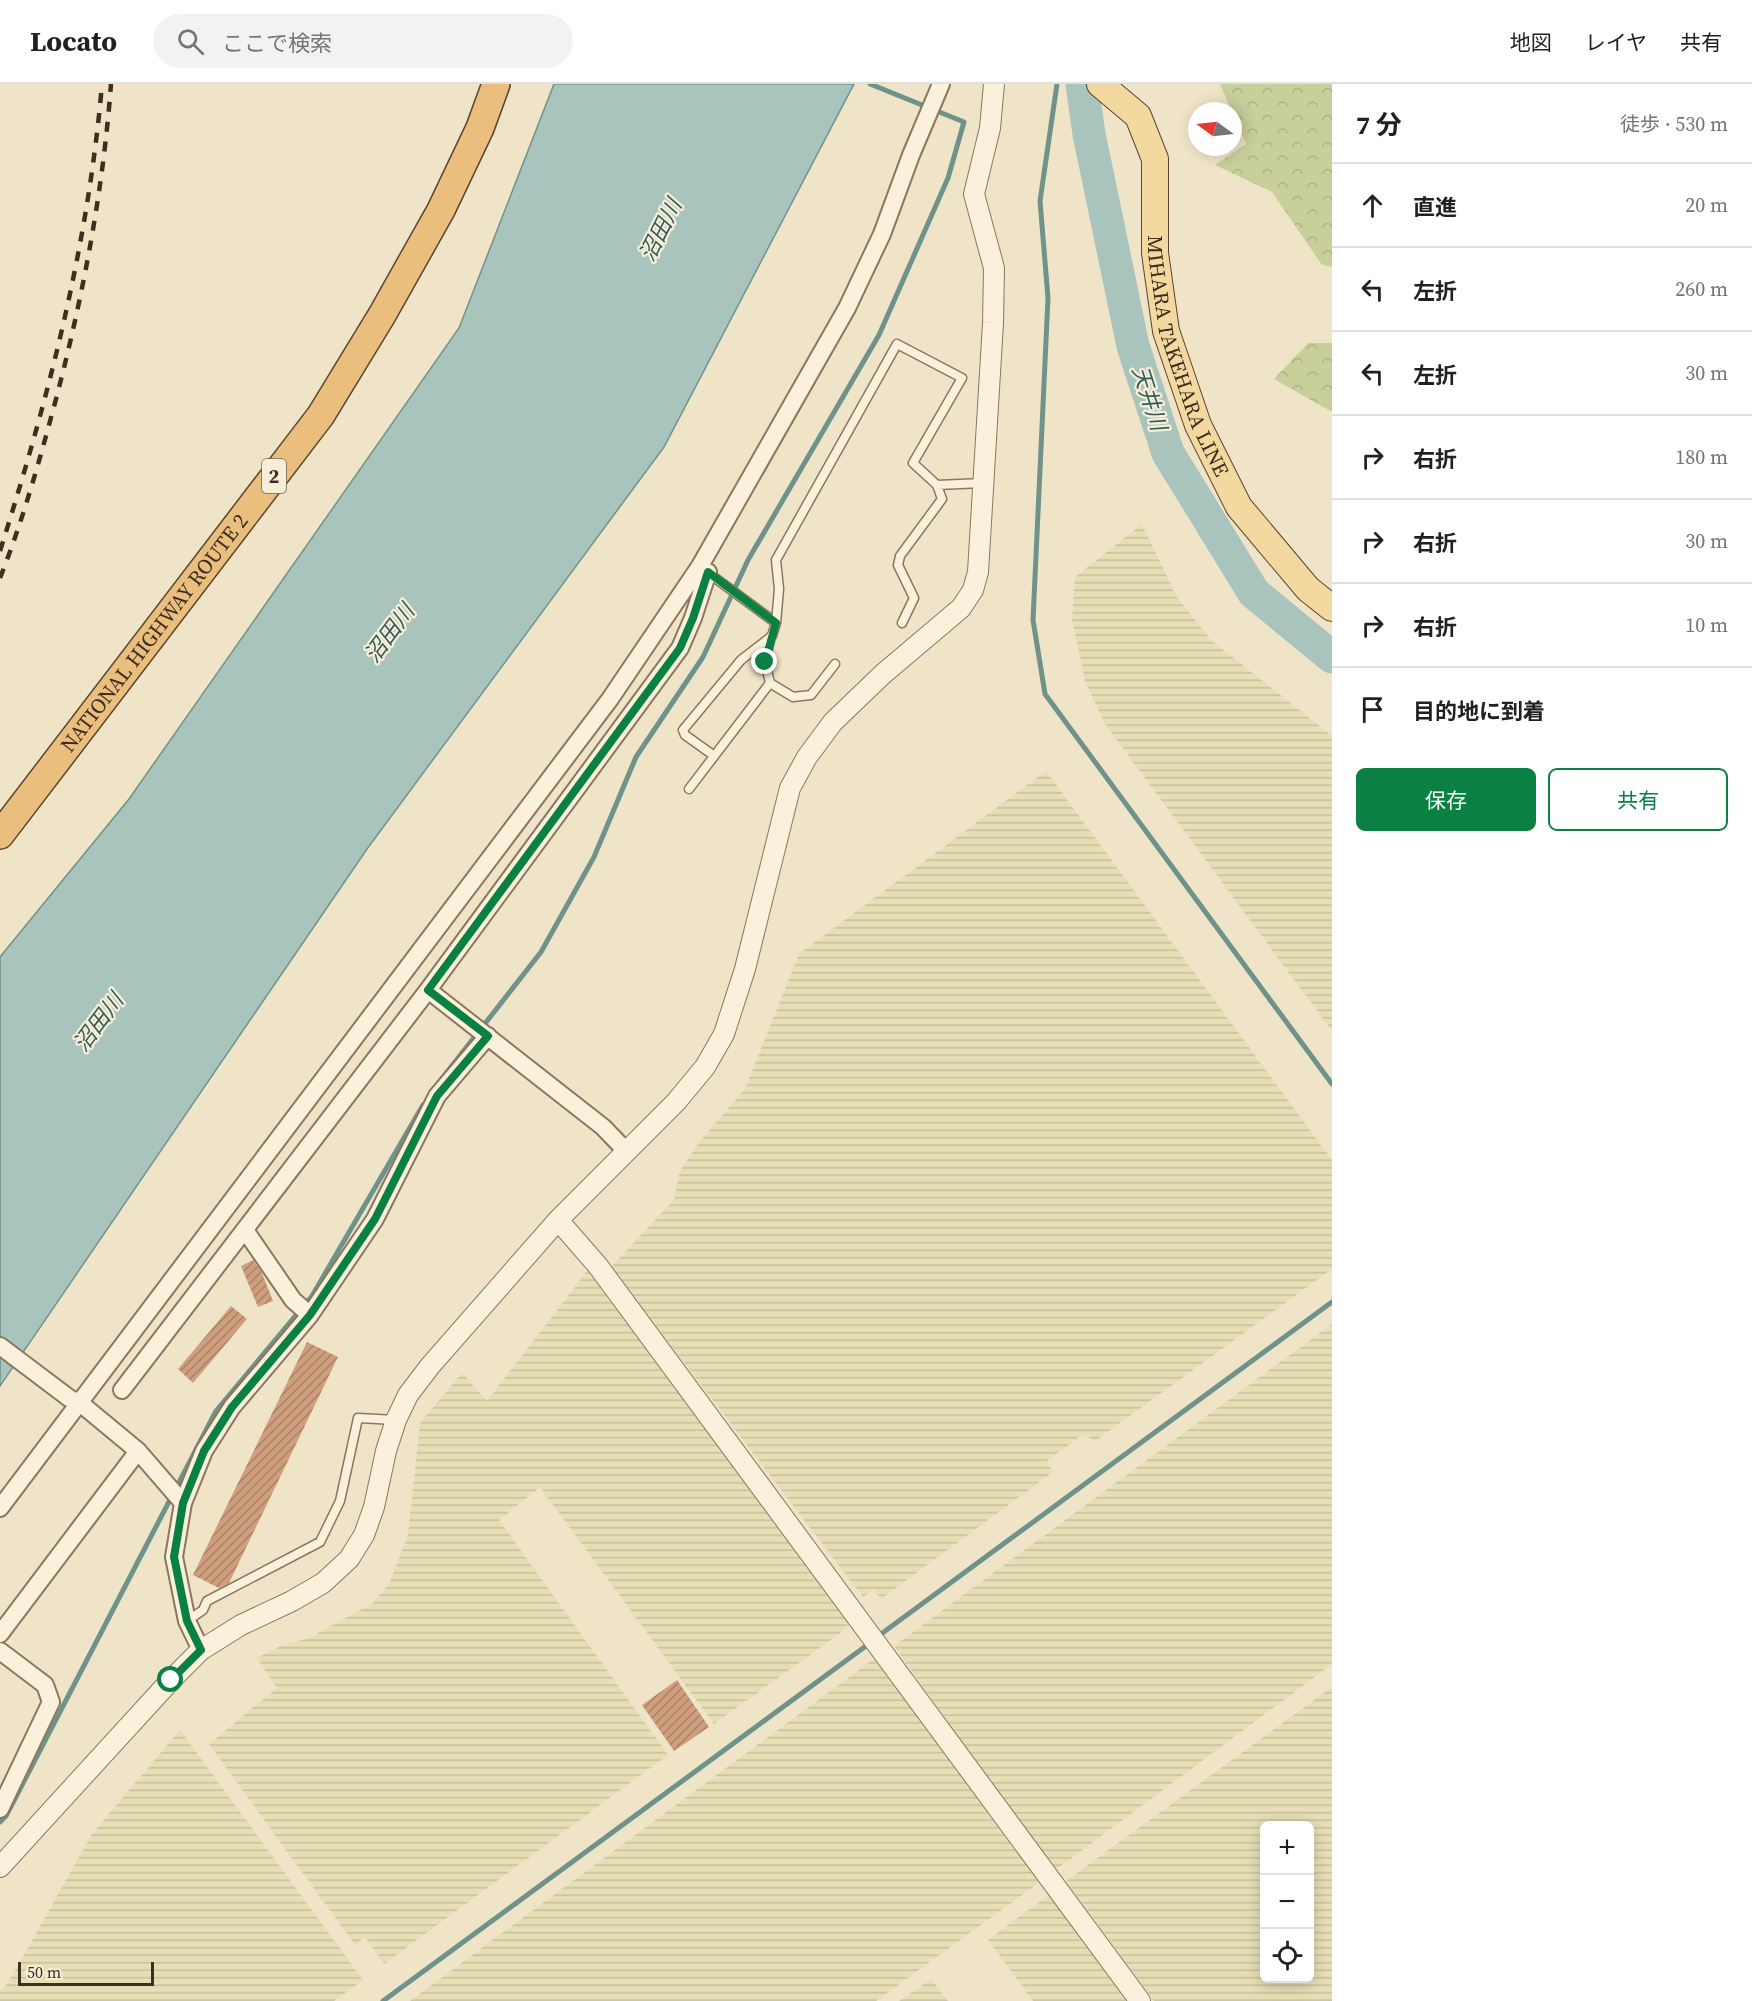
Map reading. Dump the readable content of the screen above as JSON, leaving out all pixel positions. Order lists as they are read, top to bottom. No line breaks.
{"streets":{"highway":["2","NATIONAL HIGHWAY ROUTE 2"],"main road":["MIHARA TAKEHARA LINE"]},"water":["沼田川","天井川"],"scale_bar":"50 m","north":"left","page":{"header":"Locato","search":"ここで検索","nav":["地図","レイヤ","共有"],"heading":["7 分","徒歩 · 530 m"],"list":[["直進","20 m"],["左折","260 m"],["左折","30 m"],["右折","180 m"],["右折","30 m"],["右折","10 m"],"目的地に到着"],"buttons":["保存","共有"],"map_buttons":["+","−"],"scale":"50 m"}}
